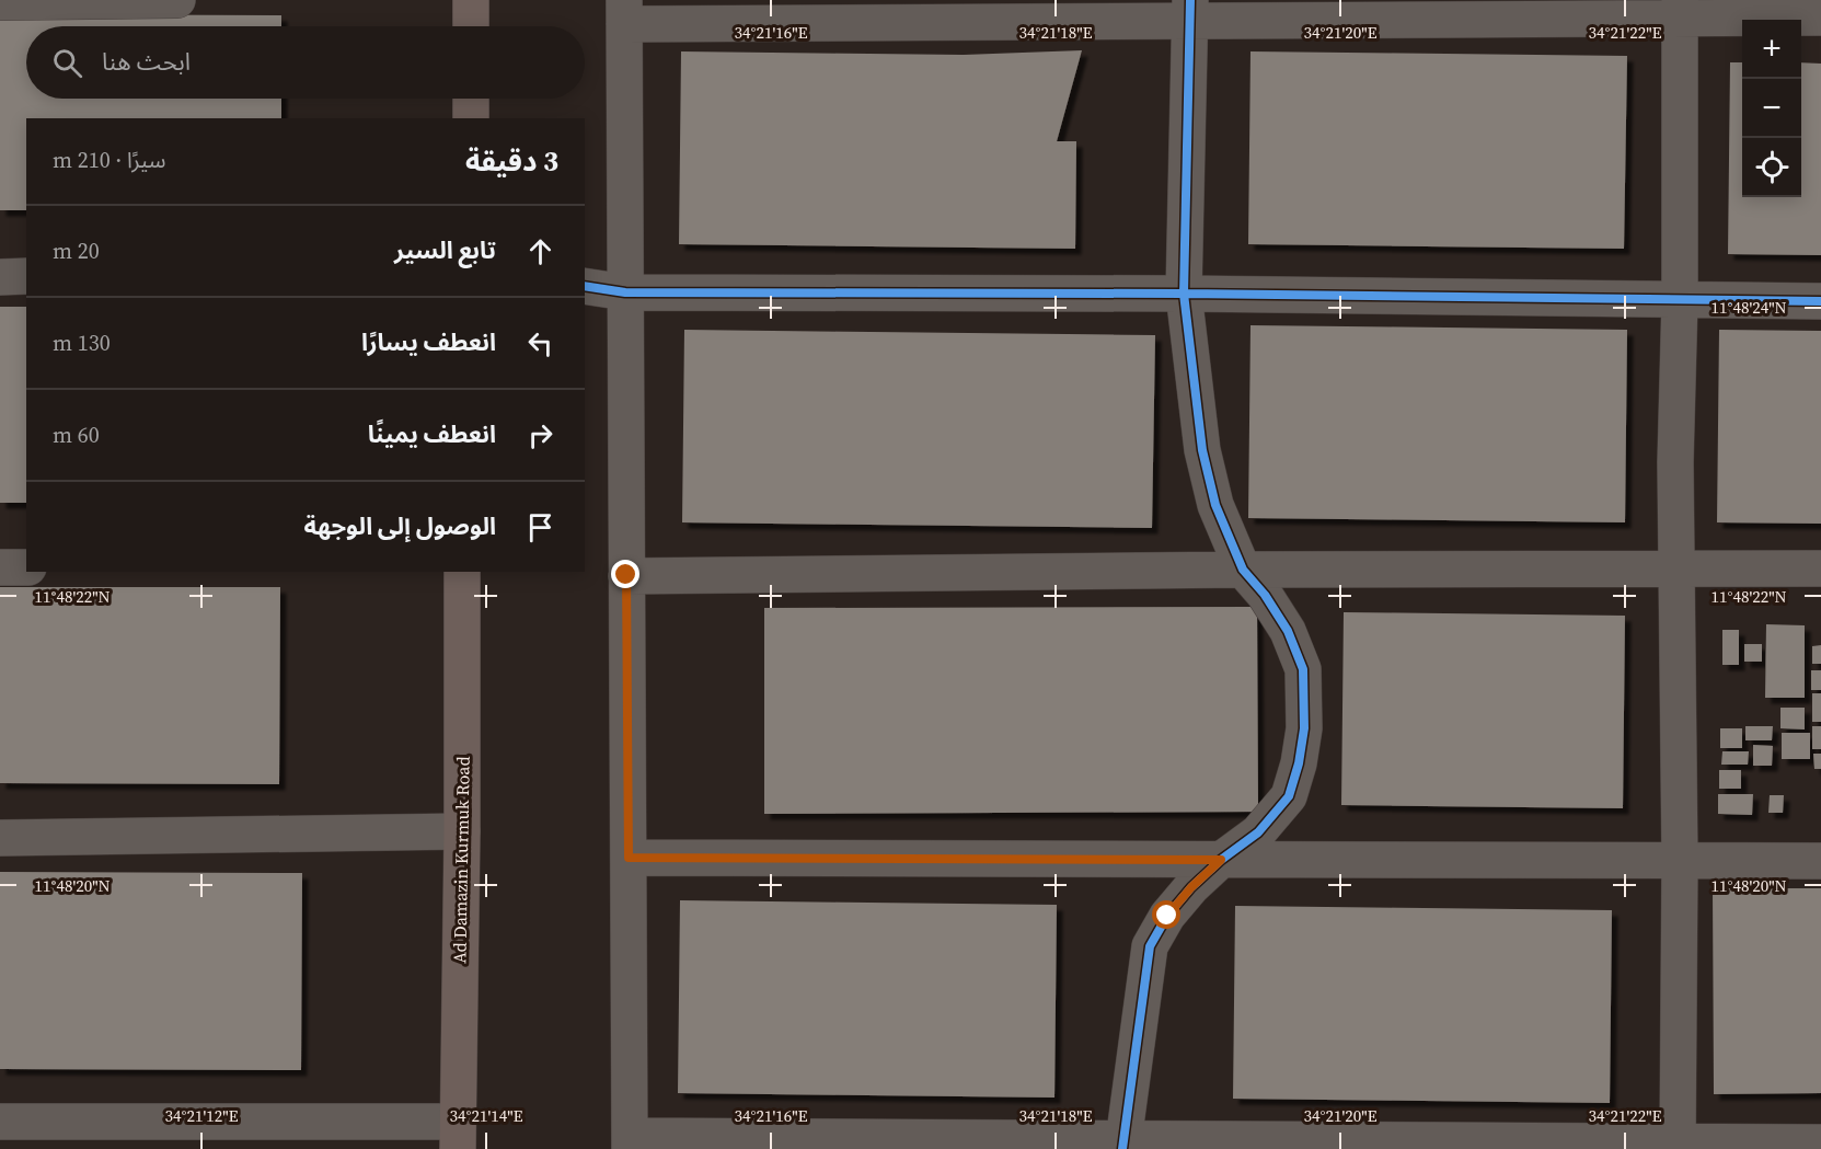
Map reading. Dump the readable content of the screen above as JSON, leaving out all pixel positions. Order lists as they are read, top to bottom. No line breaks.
{"streets":{"highway":["Ad Damazin Kurmuk Road"]},"page":{"map_buttons":["+","−"],"search":"ابحث هنا","heading":["3 دقيقة","سيرًا · 210 m"],"list":[["تابع السير","20 m"],["انعطف يسارًا","130 m"],["انعطف يمينًا","60 m"],"الوصول إلى الوجهة"]},"coordinates":["34°21'16\"E","34°21'18\"E","34°21'20\"E","34°21'22\"E","11°48'24\"N","11°48'22\"N","11°48'20\"N","34°21'12\"E","34°21'14\"E"]}
